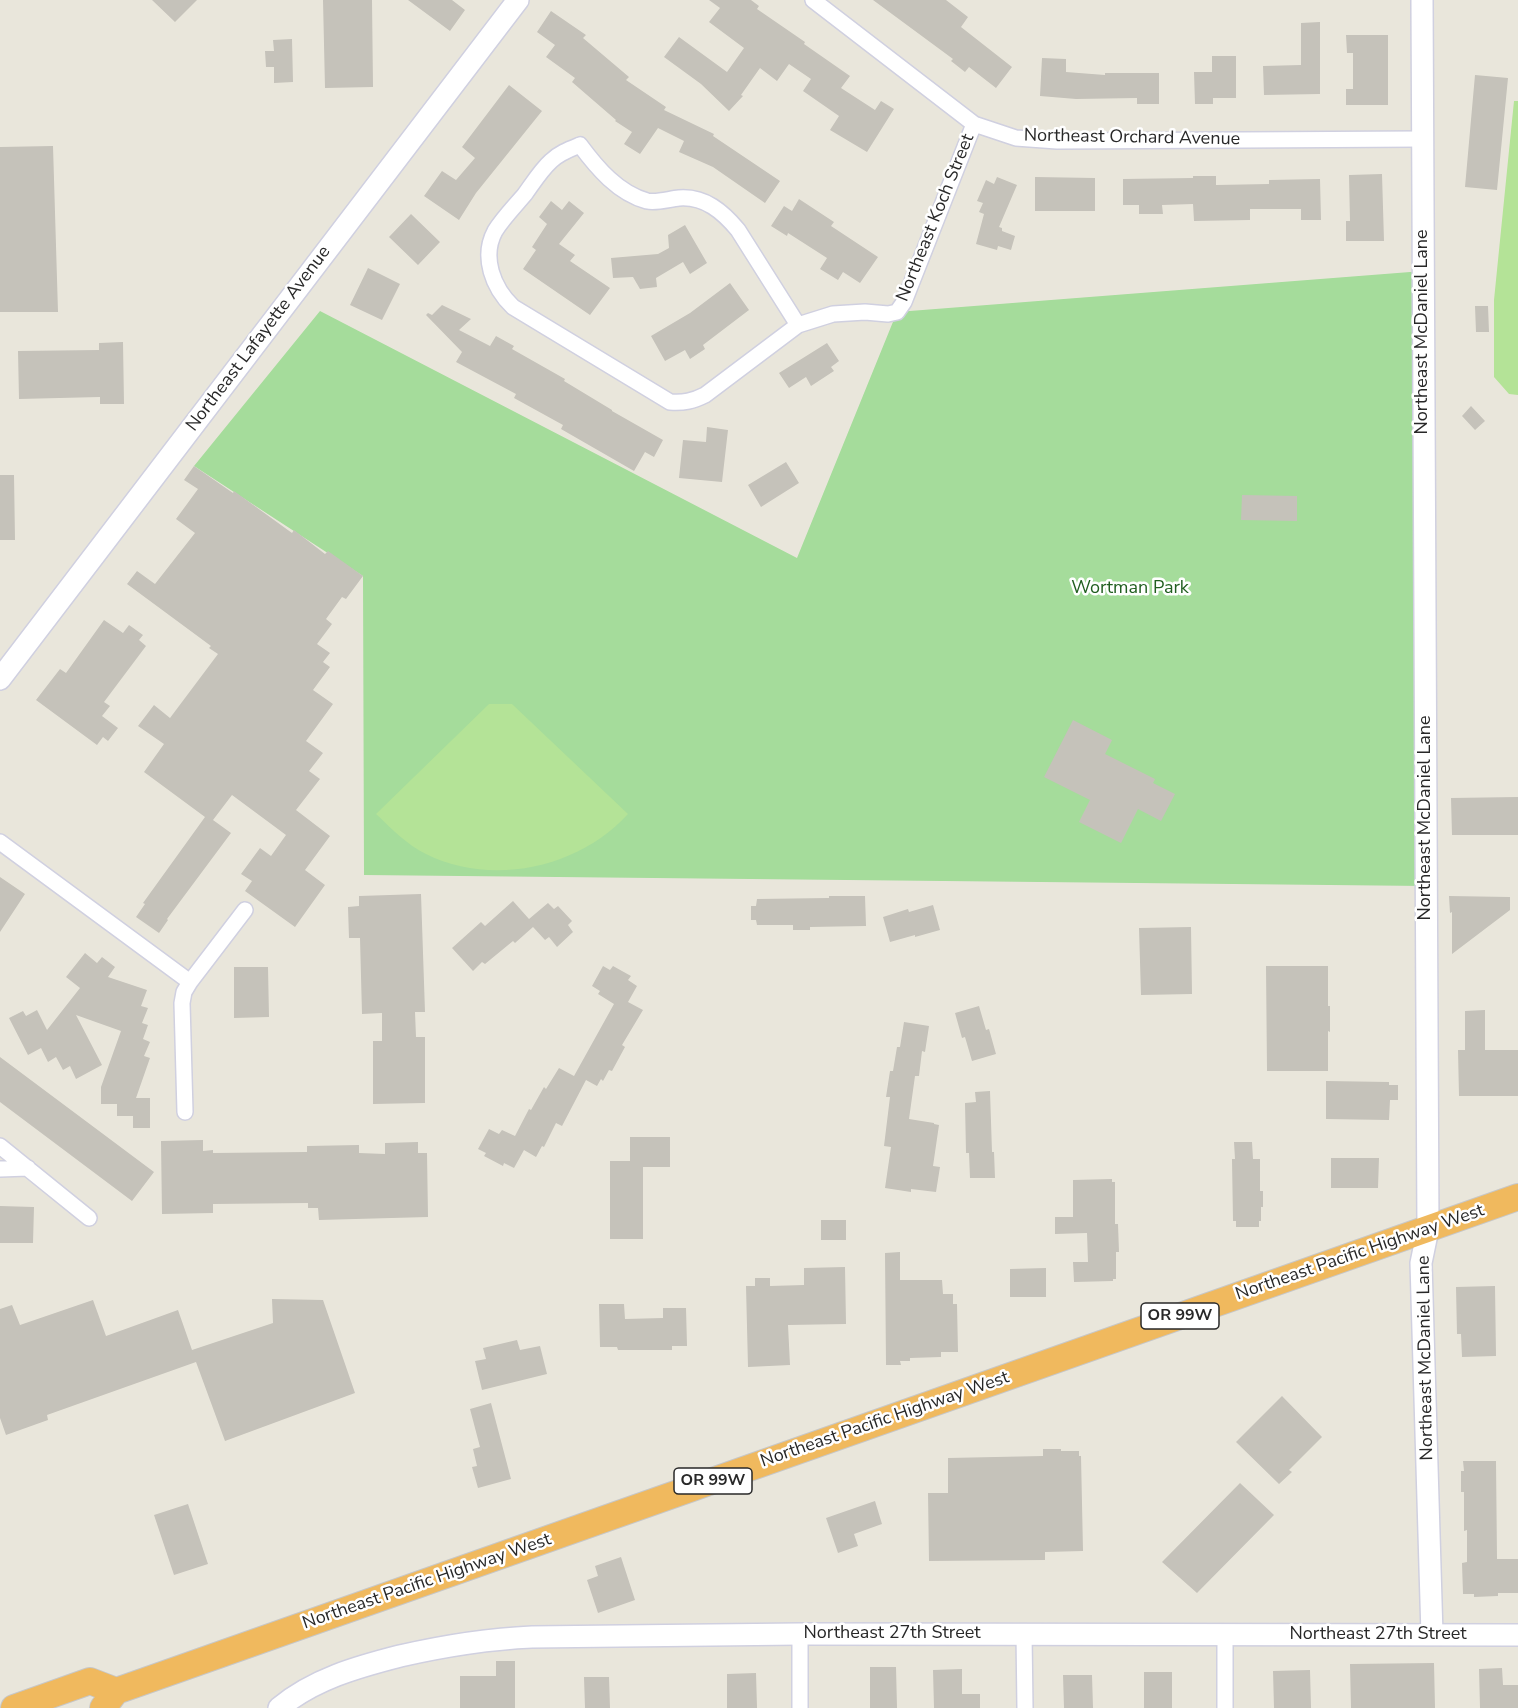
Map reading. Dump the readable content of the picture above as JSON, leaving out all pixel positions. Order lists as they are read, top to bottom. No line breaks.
{"streets":{"highway":["Northeast Pacific Highway West","OR 99W"],"street":["Northeast Orchard Avenue","Northeast Koch Street","Northeast McDaniel Lane","Northeast Lafayette Avenue","Northeast 27th Street"]},"crossings":[["Northeast Orchard Avenue","Northeast Koch Street"],["Northeast Orchard Avenue","Northeast McDaniel Lane"],["Northeast McDaniel Lane","Northeast Pacific Highway West"],["Northeast McDaniel Lane","Northeast 27th Street"]],"parks":["Wortman Park"]}
